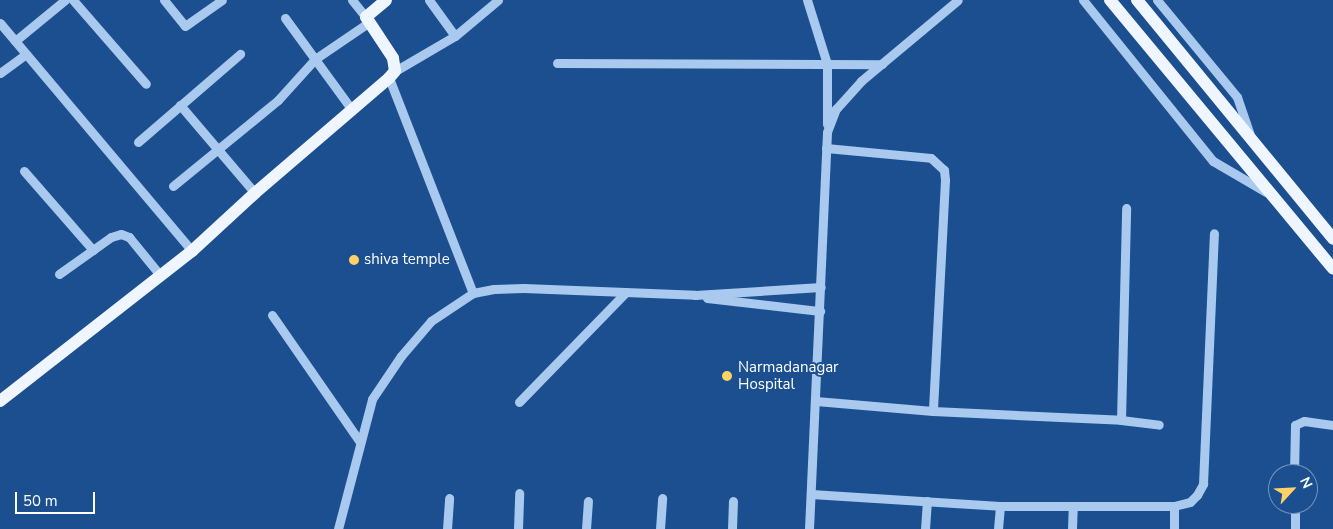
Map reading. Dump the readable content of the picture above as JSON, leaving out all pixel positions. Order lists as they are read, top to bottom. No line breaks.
{"places":["shiva temple","Narmadanagar Hospital"],"scale_bar":"50 m","north":"top right"}
